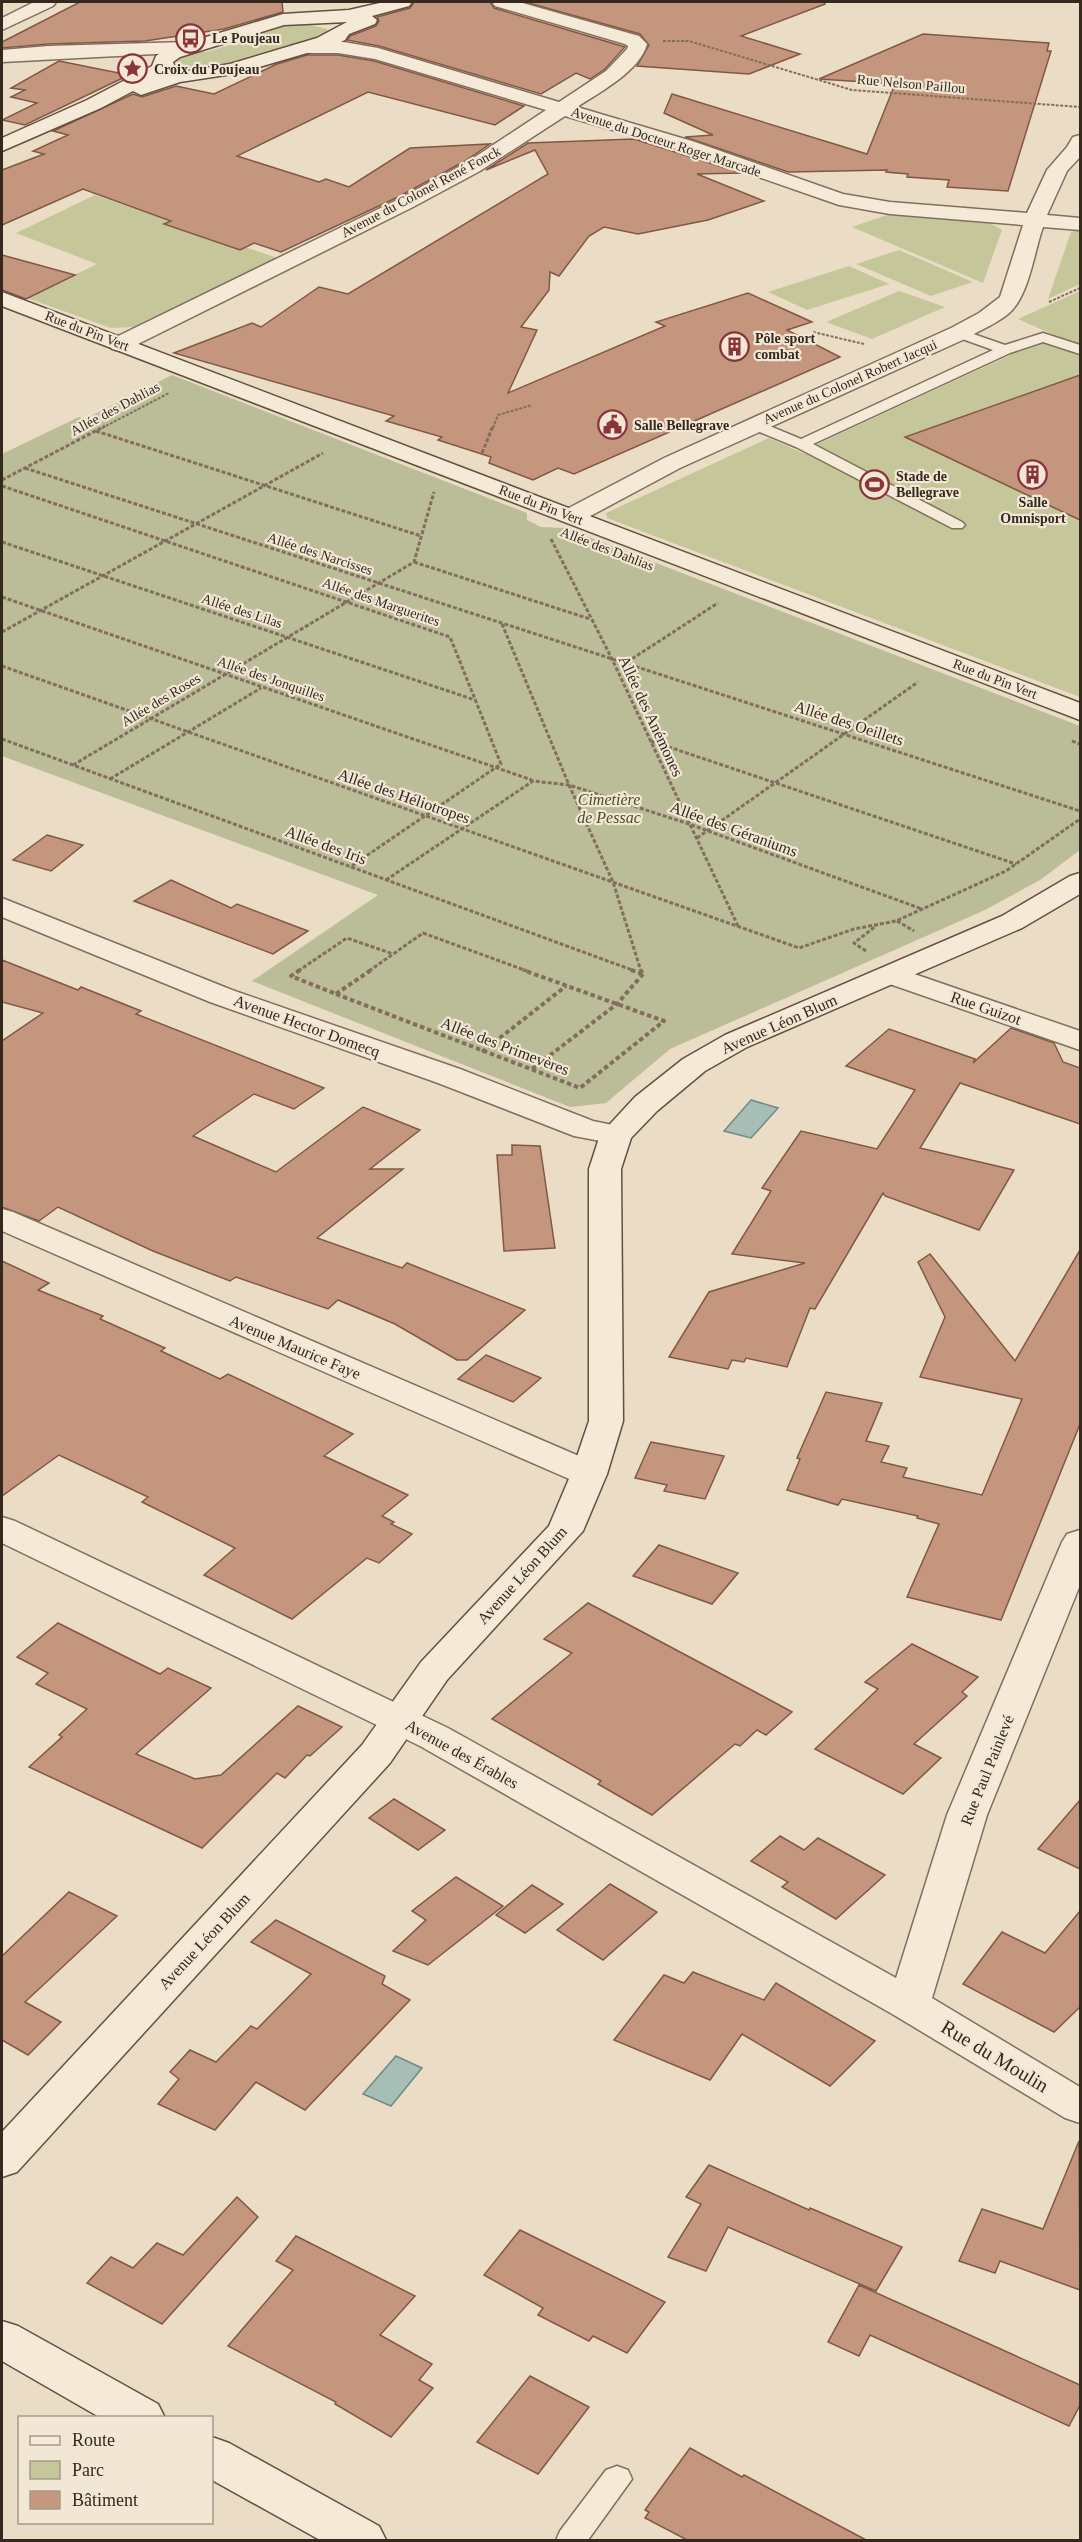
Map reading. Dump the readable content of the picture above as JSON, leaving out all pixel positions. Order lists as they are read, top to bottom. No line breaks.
{"streets":{"street":["Avenue du Docteur Roger Marcade","Avenue du Colonel René Fonck","Rue du Pin Vert","Avenue du Colonel Robert Jacqui","Rue Guizot","Avenue Léon Blum","Avenue Hector Domecq","Avenue Maurice Faye","Avenue des Érables","Rue Paul Painlevé","Rue du Moulin"],"path":["Rue Nelson Paillou","Allée des Dahlias","Allée des Narcisses","Allée des Marguerites","Allée des Lilas","Allée des Jonquilles","Allée des Roses","Allée des Anémones","Allée des Oeillets","Allée des Héliotropes","Allée des Géraniums","Allée des Iris","Allée des Primevères"]},"crossings":[["Rue Nelson Paillou","Avenue du Colonel René Fonck"],["Avenue du Docteur Roger Marcade","Avenue du Colonel René Fonck"],["Avenue du Docteur Roger Marcade","Avenue du Colonel Robert Jacqui"],["Avenue du Colonel René Fonck","Rue du Pin Vert"],["Rue du Pin Vert","Avenue du Colonel Robert Jacqui"],["Allée des Dahlias","Allée des Narcisses"],["Allée des Dahlias","Allée des Anémones"],["Allée des Narcisses","Allée des Roses"],["Allée des Narcisses","Allée des Anémones"],["Allée des Narcisses","Allée des Oeillets"],["Allée des Marguerites","Allée des Lilas"],["Allée des Marguerites","Allée des Jonquilles"],["Allée des Marguerites","Allée des Roses"],["Allée des Lilas","Allée des Roses"],["Allée des Jonquilles","Allée des Roses"],["Allée des Jonquilles","Allée des Géraniums"],["Allée des Roses","Allée des Héliotropes"],["Allée des Roses","Allée des Iris"],["Allée des Anémones","Allée des Oeillets"],["Allée des Anémones","Allée des Héliotropes"],["Allée des Anémones","Allée des Géraniums"],["Allée des Héliotropes","Allée des Géraniums"],["Rue Guizot","Avenue Léon Blum"],["Avenue Léon Blum","Avenue Hector Domecq"],["Avenue Léon Blum","Avenue Maurice Faye"],["Avenue Léon Blum","Avenue des Érables"],["Avenue des Érables","Rue Paul Painlevé"],["Avenue des Érables","Rue du Moulin"],["Rue Paul Painlevé","Rue du Moulin"]],"parks":["Cimetière de Pessac"],"places":{"bus stop":["Le Poujeau"],"place":["Croix du Poujeau"],"building":["Pôle sport combat","Salle Omnisport"],"public building":["Salle Bellegrave"],"sports":["Stade de Bellegrave"]},"legend":["Route","Parc","Bâtiment"]}
